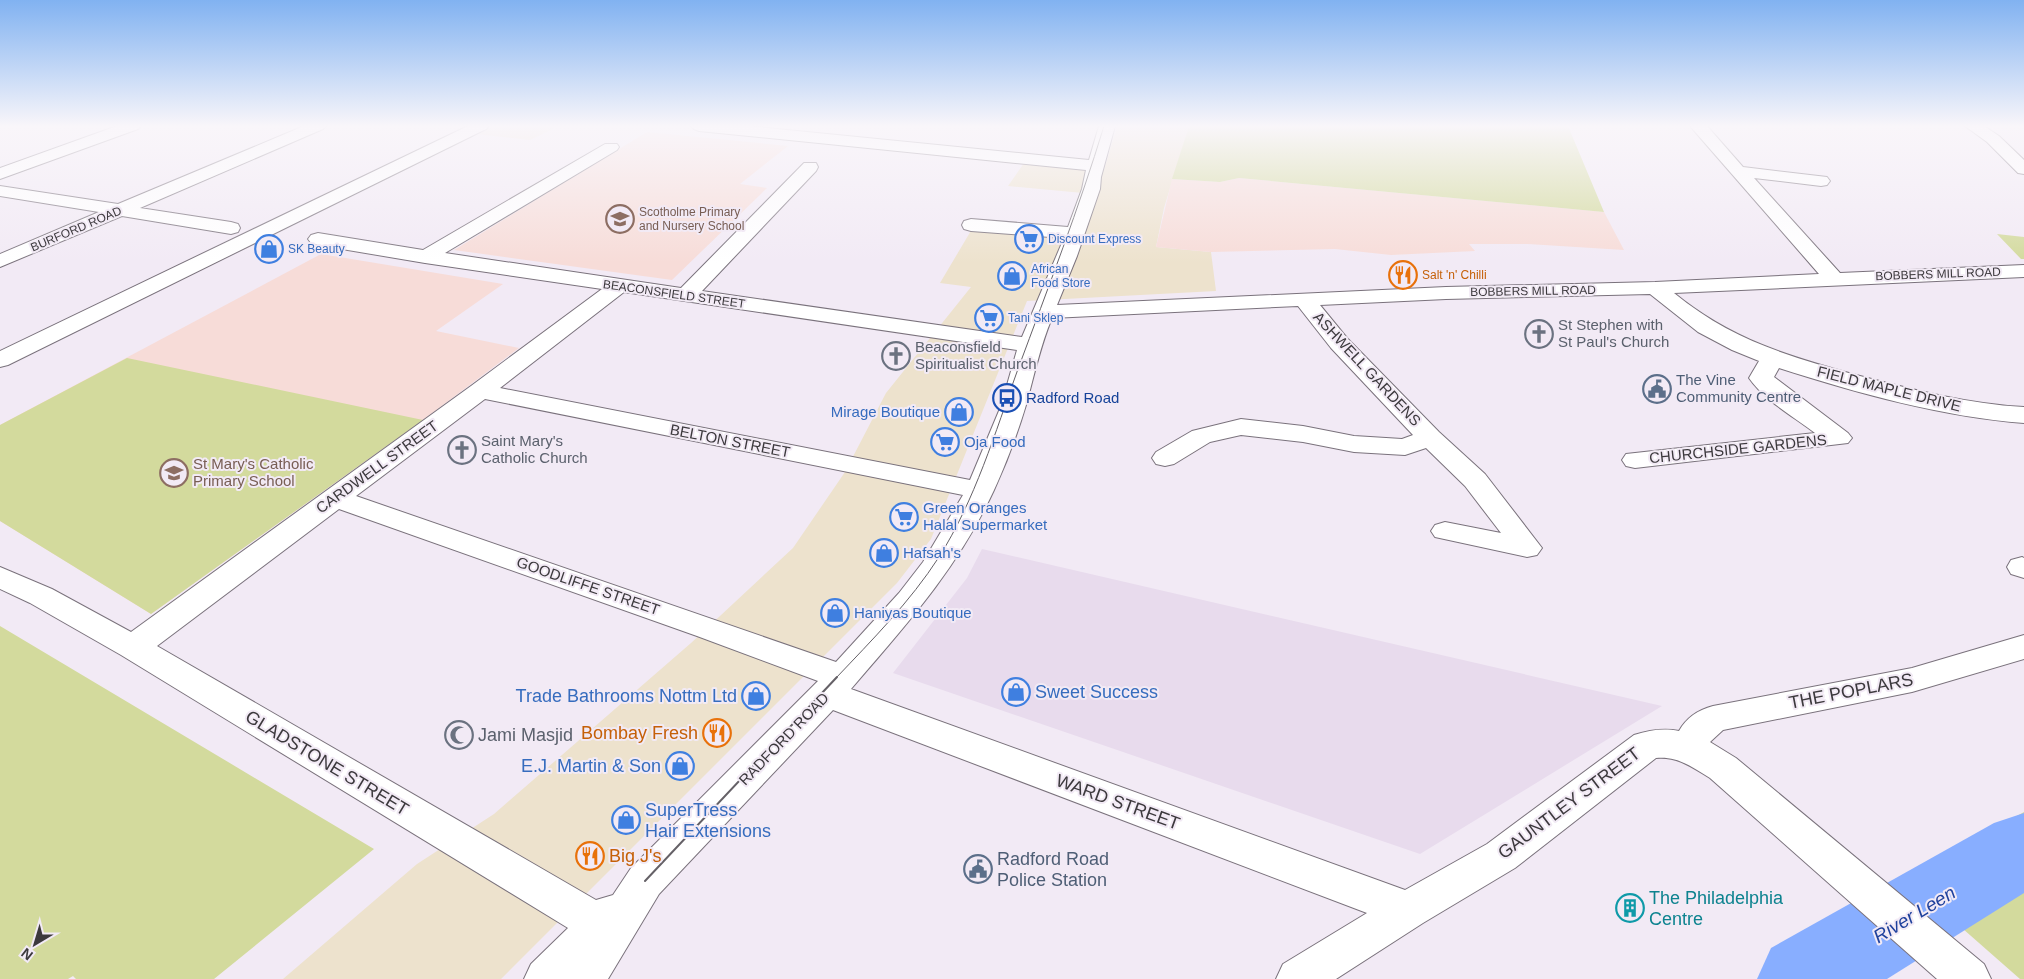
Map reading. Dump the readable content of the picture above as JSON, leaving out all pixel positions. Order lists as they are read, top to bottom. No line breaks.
{"streets":{"street":["BURFORD ROAD","BOBBERS MILL ROAD","BEACONSFIELD STREET","ASHWELL GARDENS","FIELD MAPLE DRIVE","BELTON STREET","CHURCHSIDE GARDENS","CARDWELL STREET","GOODLIFFE STREET","THE POPLARS","RADFORD ROAD","GLADSTONE STREET","WARD STREET","GAUNTLEY STREET"]},"crossings":[["BOBBERS MILL ROAD","ASHWELL GARDENS"],["BOBBERS MILL ROAD","FIELD MAPLE DRIVE"],["BOBBERS MILL ROAD","RADFORD ROAD"],["BEACONSFIELD STREET","CARDWELL STREET"],["BEACONSFIELD STREET","RADFORD ROAD"],["FIELD MAPLE DRIVE","CHURCHSIDE GARDENS"],["BELTON STREET","CARDWELL STREET"],["BELTON STREET","RADFORD ROAD"],["CARDWELL STREET","GOODLIFFE STREET"],["CARDWELL STREET","GLADSTONE STREET"],["GOODLIFFE STREET","RADFORD ROAD"],["GOODLIFFE STREET","WARD STREET"],["THE POPLARS","GAUNTLEY STREET"],["RADFORD ROAD","GLADSTONE STREET"],["RADFORD ROAD","WARD STREET"],["WARD STREET","GAUNTLEY STREET"]],"water":["River Leen"],"places":{"school or university":["Scotholme Primary and Nursery School","St Mary's Catholic Primary School"],"supermarket":["Discount Express","Tani Sklep","Oja Food","Green Oranges Halal Supermarket"],"shop":["SK Beauty","African Food Store","Mirage Boutique","Hafsah's","Haniyas Boutique","Sweet Success","Trade Bathrooms Nottm Ltd","E.J. Martin & Son","SuperTress Hair Extensions"],"restaurant":["Salt 'n' Chilli","Bombay Fresh","Big J's"],"church":["St Stephen with St Paul's Church","Beaconsfield Spiritualist Church","Saint Mary's Catholic Church"],"public building":["The Vine Community Centre","Radford Road Police Station"],"bus stop":["Radford Road"],"mosque":["Jami Masjid"],"building":["The Philadelphia Centre"]},"north":"bottom left"}
